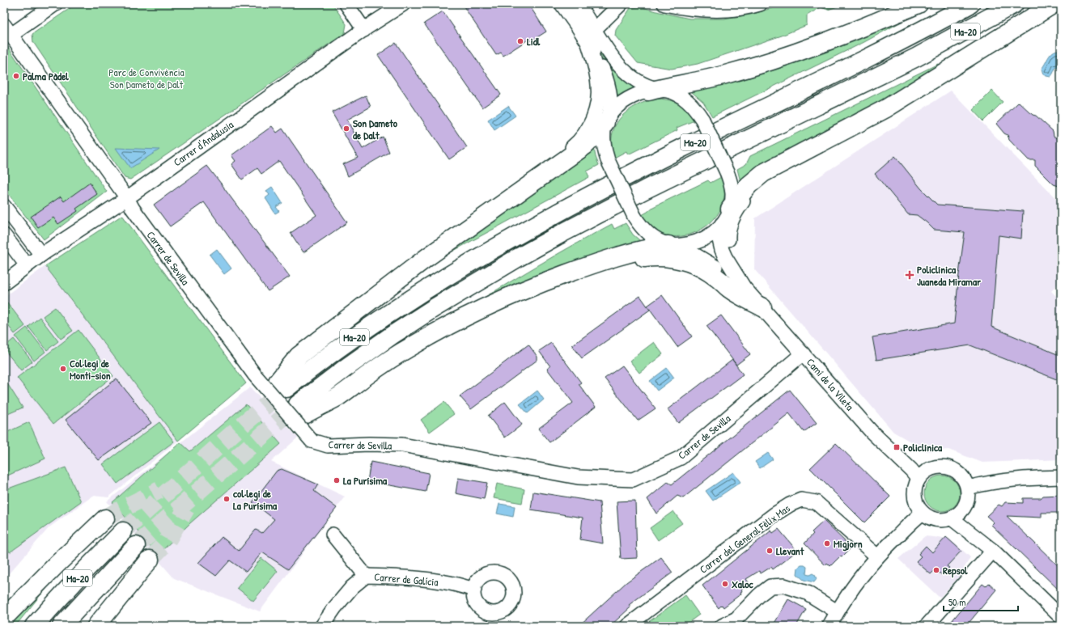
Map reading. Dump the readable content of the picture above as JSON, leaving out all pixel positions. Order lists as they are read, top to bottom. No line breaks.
{"streets":{"highway":["Ma-20"],"street":["Carrer d'Andalusia","Carrer de Sevilla","Camí de la Vileta","Carrer del General Fèlix Mas","Carrer de Galícia"]},"crossings":[["Carrer d'Andalusia","Carrer de Sevilla"],["Carrer de Sevilla","Camí de la Vileta"]],"parks":["Parc de Convivència Son Dameto de Dalt"],"places":{"other":["Lidl","Palma Pàdel","Son Dameto de Dalt","Col·legi de Monti-sion","La Purísima","col·legi de La Purísima","Migjorn","Llevant","Repsol","Xaloc"],"health":["Policlínica Juaneda Miramar"],"transit":["Policlínica"]},"scale_bar":"50 m"}
